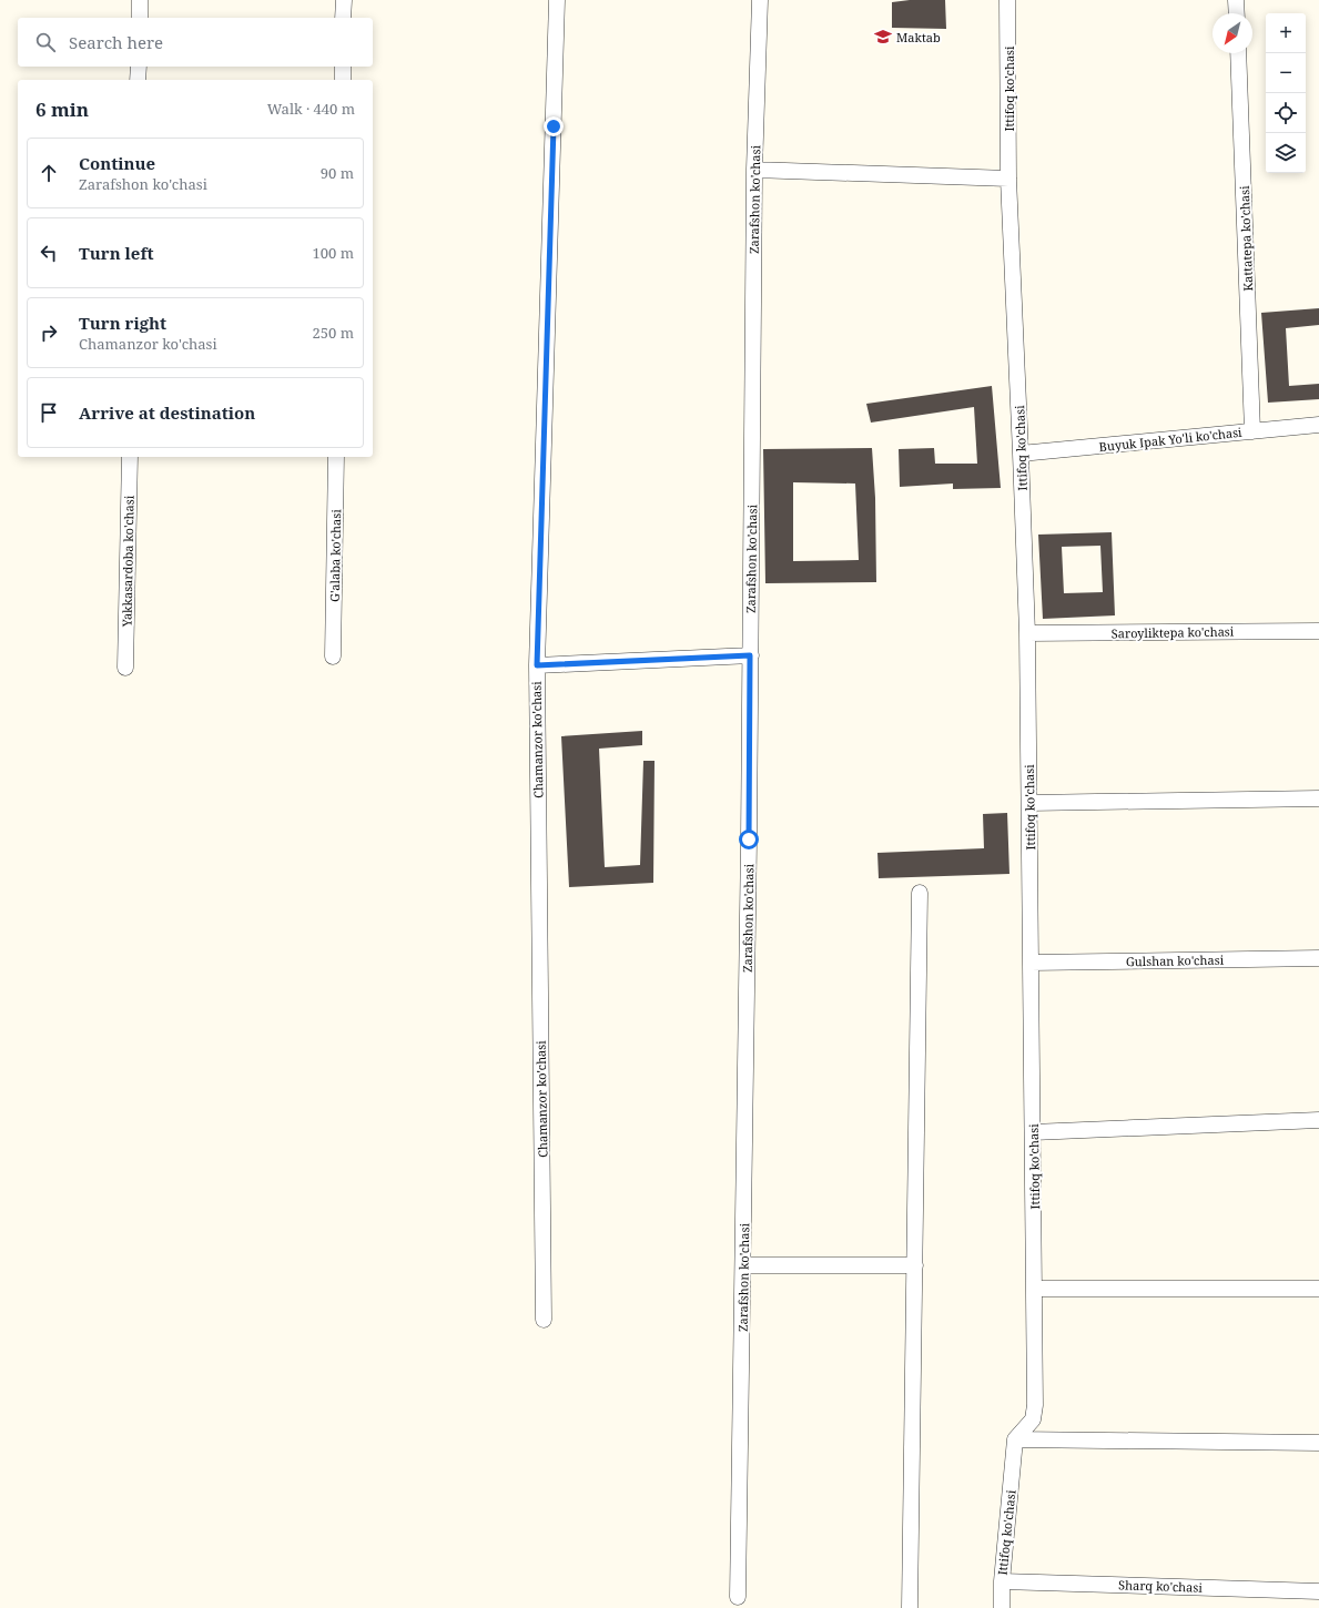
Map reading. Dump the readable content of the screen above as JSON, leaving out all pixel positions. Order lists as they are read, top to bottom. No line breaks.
{"streets":{"street":["Ittifoq ko'chasi","Zarafshon ko'chasi","Kattatepa ko'chasi","Buyuk Ipak Yo'li ko'chasi","G'alaba ko'chasi","Yakkasardoba ko'chasi","Saroyliktepa ko'chasi","Chamanzor ko'chasi","Gulshan ko'chasi","Sharq ko'chasi"]},"crossings":[["Ittifoq ko'chasi","Buyuk Ipak Yo'li ko'chasi"],["Ittifoq ko'chasi","Saroyliktepa ko'chasi"],["Ittifoq ko'chasi","Gulshan ko'chasi"],["Ittifoq ko'chasi","Sharq ko'chasi"],["Kattatepa ko'chasi","Buyuk Ipak Yo'li ko'chasi"]],"places":{"school or university":["Maktab"]},"north":"bottom left","page":{"map_buttons":["+","−"],"search":"Search here","heading":["6 min","Walk · 440 m"],"list":[["Continue","Zarafshon ko'chasi","90 m"],["Turn left","100 m"],["Turn right","Chamanzor ko'chasi","250 m"],"Arrive at destination"]}}
